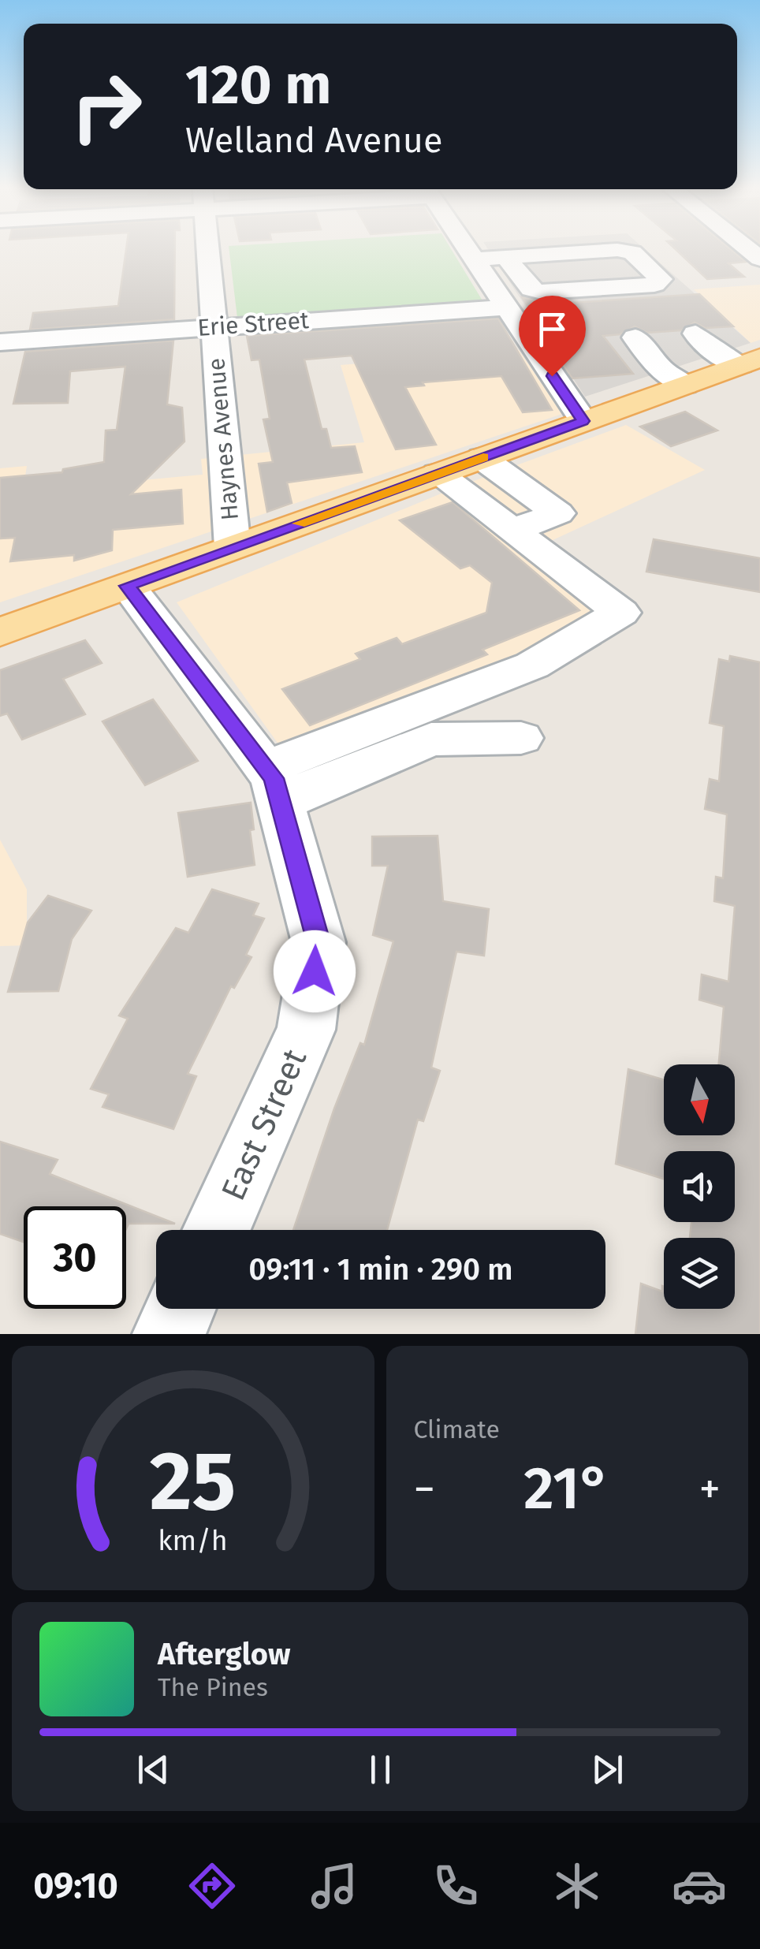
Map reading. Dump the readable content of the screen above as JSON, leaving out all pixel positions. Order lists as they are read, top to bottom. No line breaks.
{"streets":{"street":["Erie Street","Haynes Avenue","East Street"]},"crossings":[["Erie Street","Haynes Avenue"]],"north":"bottom","page":{"turn":["120 m","Welland Avenue"],"limit":"30","trip":"09:11 · 1 min · 290 m","tile":"Climate","heat":["−","21°","+"],"song":["Afterglow","The Pines"],"tabs":"09:10","gauge":["25","km/h"]}}
